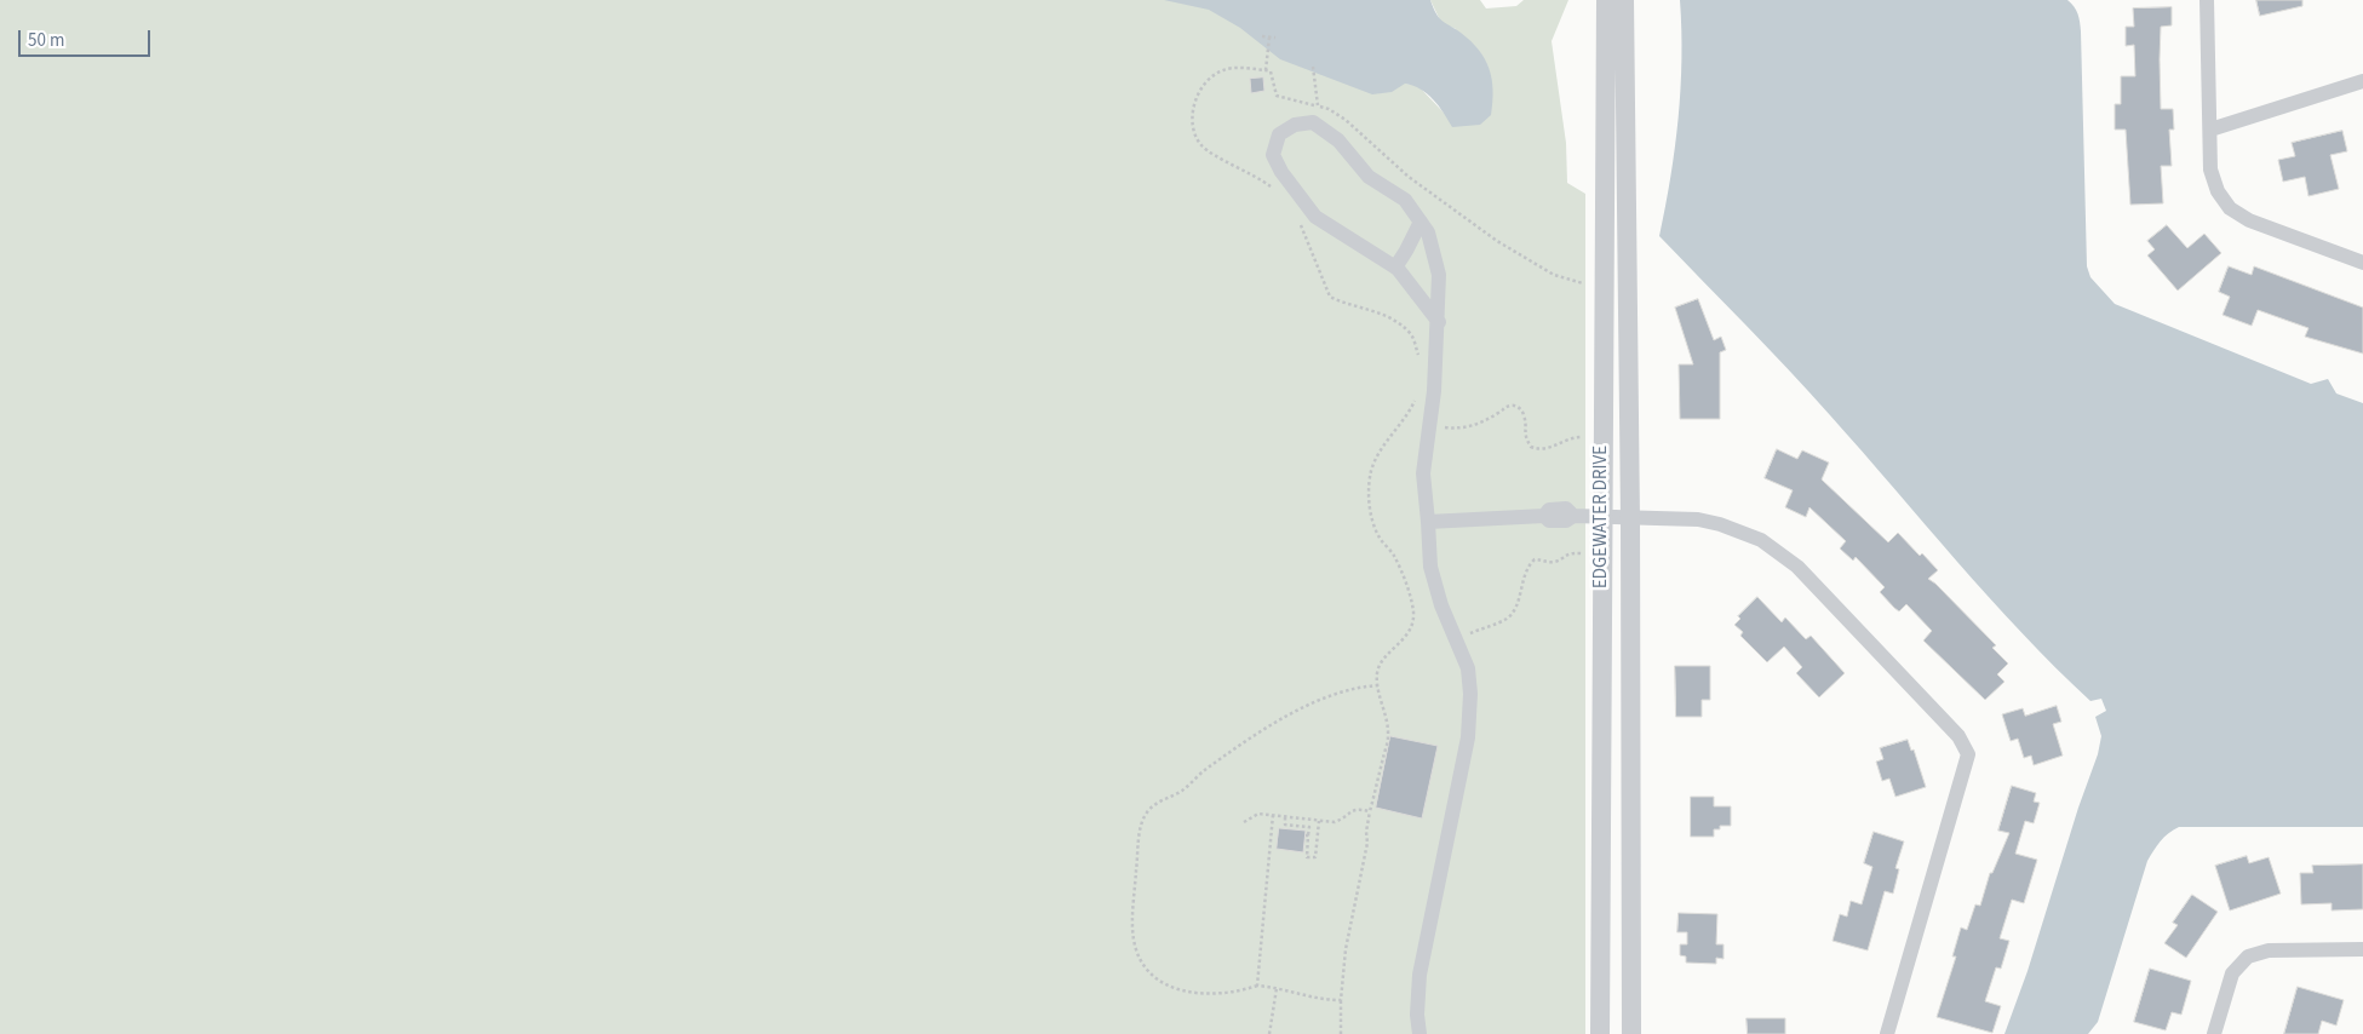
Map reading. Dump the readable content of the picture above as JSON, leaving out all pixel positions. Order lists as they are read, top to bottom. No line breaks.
{"streets":{"street":["EDGEWATER DRIVE"]},"scale_bar":"50 m"}
